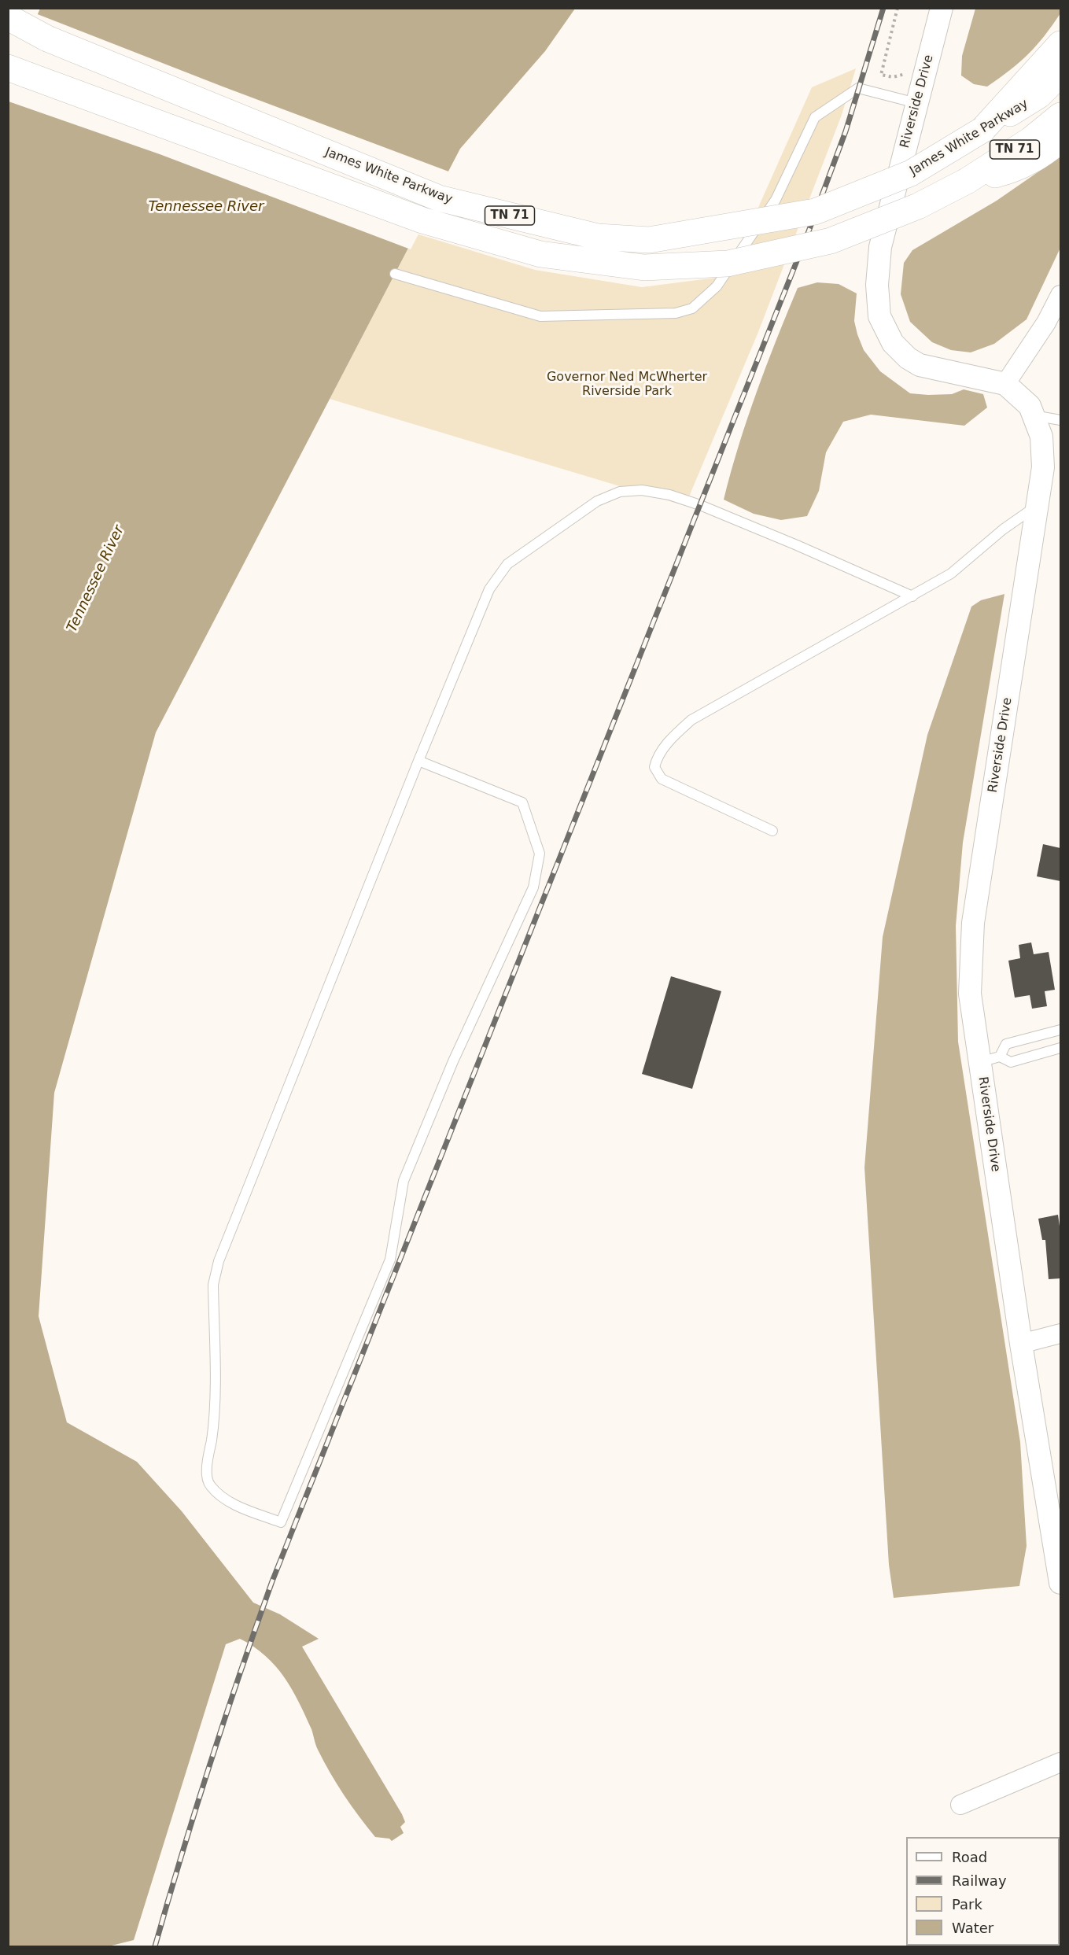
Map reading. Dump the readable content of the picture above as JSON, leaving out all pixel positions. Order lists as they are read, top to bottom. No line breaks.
{"streets":{"highway":["James White Parkway","TN 71"],"street":["Riverside Drive"]},"water":["Tennessee River"],"parks":["Governor Ned McWherter Riverside Park"],"legend":["Road","Railway","Park","Water"]}
